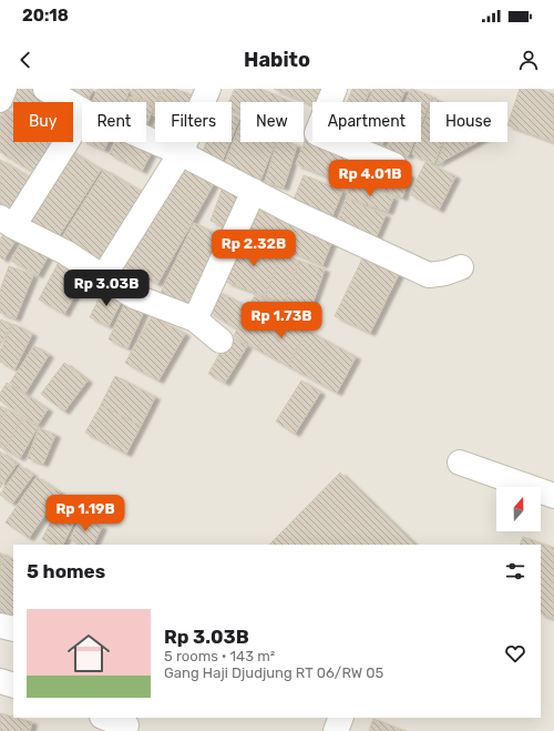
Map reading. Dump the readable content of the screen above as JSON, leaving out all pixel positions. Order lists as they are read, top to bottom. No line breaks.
{"north":"top","page":{"status":"20:18","header":"Habito","chip":["Buy","Rent","Filters","New","Apartment","House"],"price":["Rp 4.01B","Rp 2.32B","Rp 3.03B","Rp 1.73B","Rp 1.19B"],"heading":"5 homes","list":[{"name":"Rp 3.03B","note":"5 rooms · 143 m² · Gang Haji Djudjung RT 06/RW 05"}]}}
